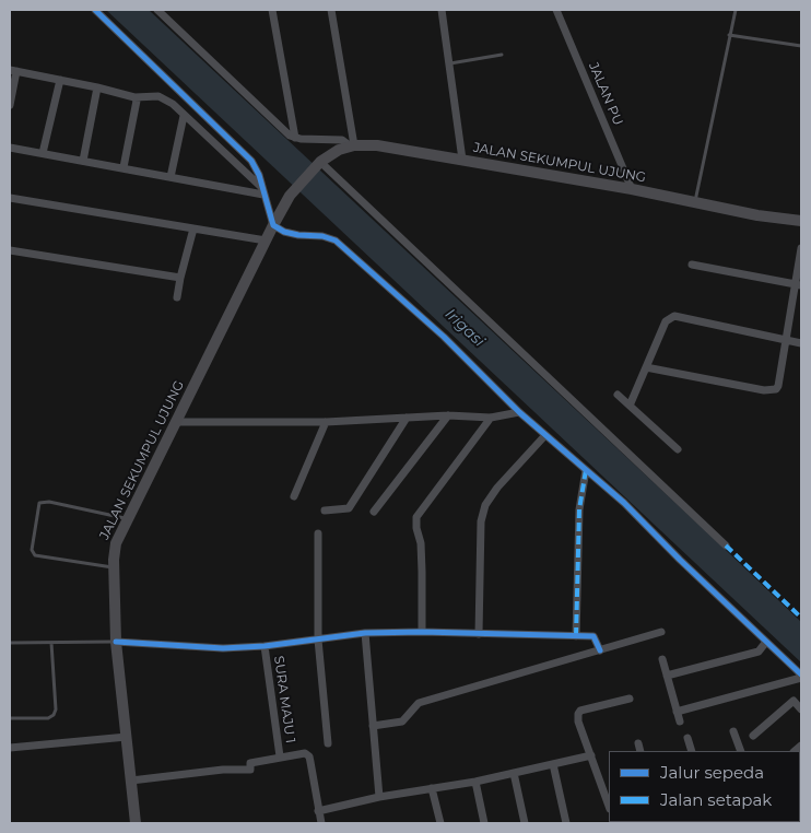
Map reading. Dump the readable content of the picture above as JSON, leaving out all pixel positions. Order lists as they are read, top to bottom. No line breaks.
{"streets":{"main road":["JALAN SEKUMPUL UJUNG"],"street":["JALAN PU","SURA MAJU 1"]},"crossings":[["JALAN PU","JALAN SEKUMPUL UJUNG"]],"water":["Irigasi"],"legend":["Jalur sepeda","Jalan setapak"]}
